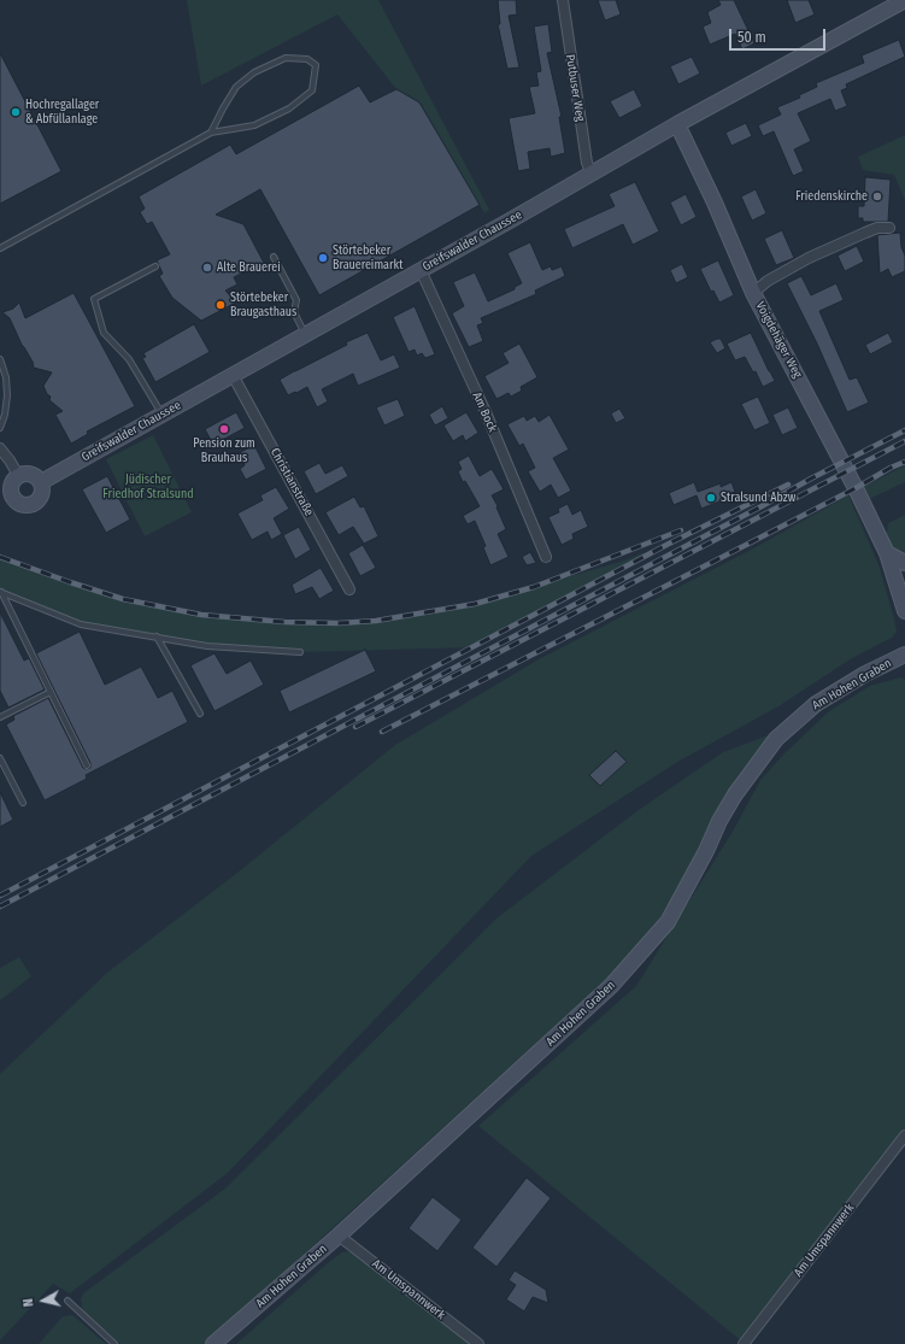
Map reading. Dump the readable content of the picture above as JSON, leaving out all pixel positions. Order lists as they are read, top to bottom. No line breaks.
{"streets":{"street":["Putbuser Weg","Greifswalder Chaussee","Voigdehäger Weg","Am Bock","Christianstraße","Am Hohen Graben","Am Umspannwerk"]},"crossings":[["Putbuser Weg","Greifswalder Chaussee"],["Greifswalder Chaussee","Voigdehäger Weg"],["Greifswalder Chaussee","Am Bock"],["Greifswalder Chaussee","Christianstraße"],["Am Hohen Graben","Am Umspannwerk"]],"parks":["Jüdischer Friedhof Stralsund"],"places":["Hochregallager & Abfüllanlage","Friedenskirche","Störtebeker Brauereimarkt","Alte Brauerei","Störtebeker Braugasthaus","Pension zum Brauhaus","Stralsund Abzw"],"scale_bar":"50 m","north":"left"}
